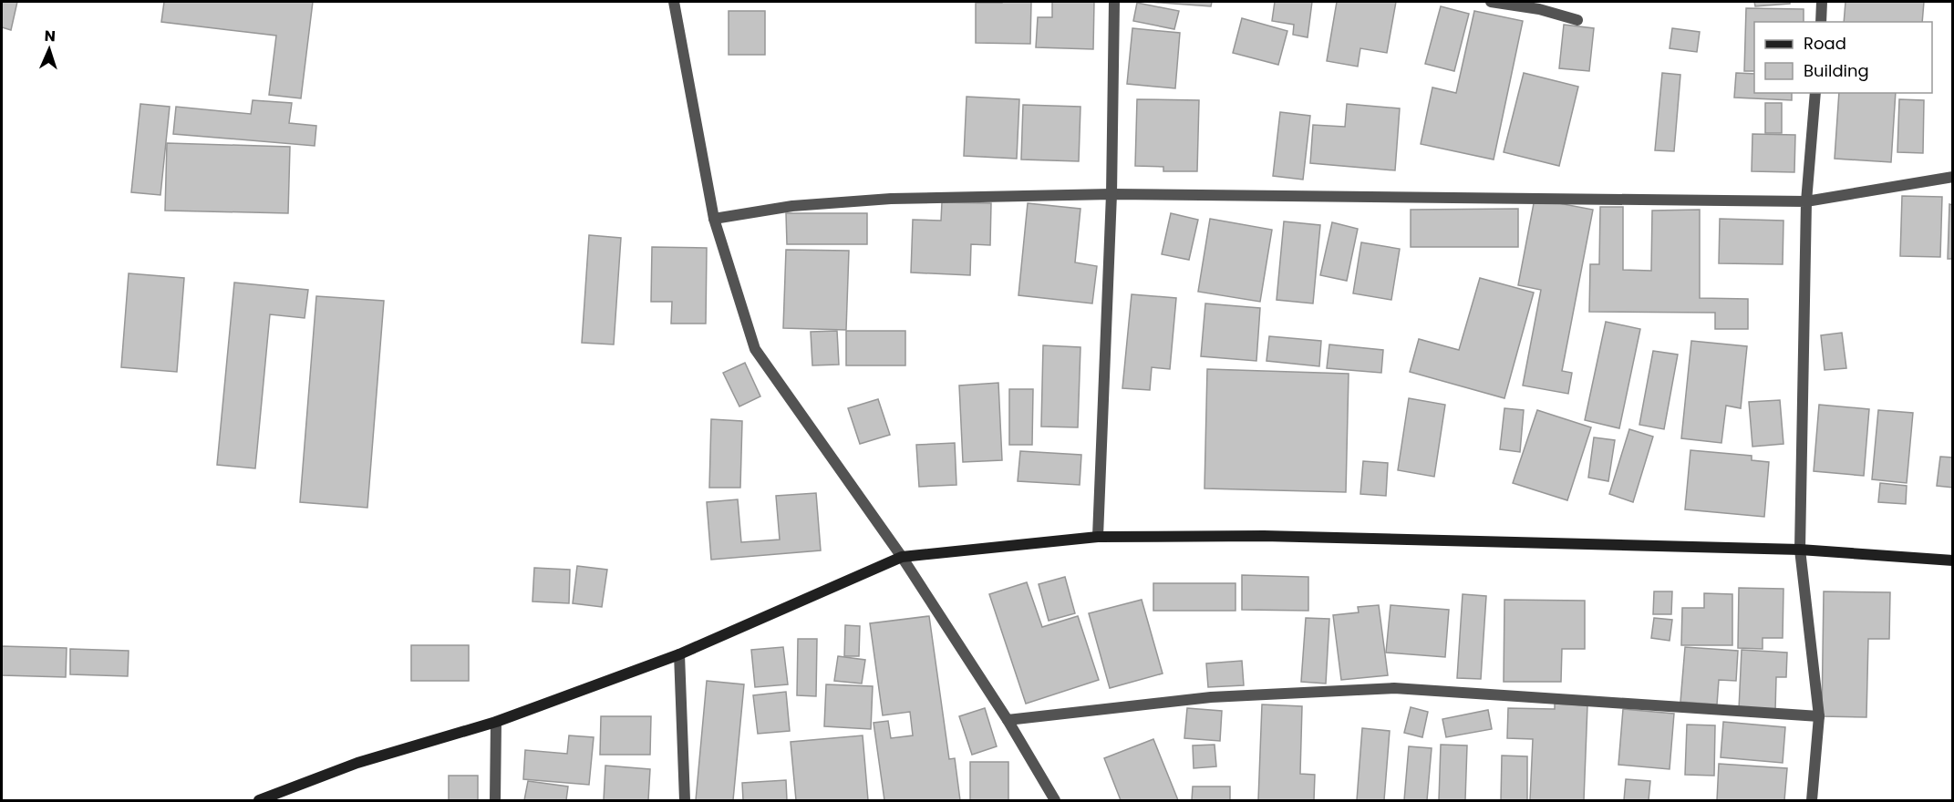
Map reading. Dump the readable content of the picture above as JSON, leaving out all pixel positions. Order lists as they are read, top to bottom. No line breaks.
{"legend":["Road","Building"],"north":"top"}
